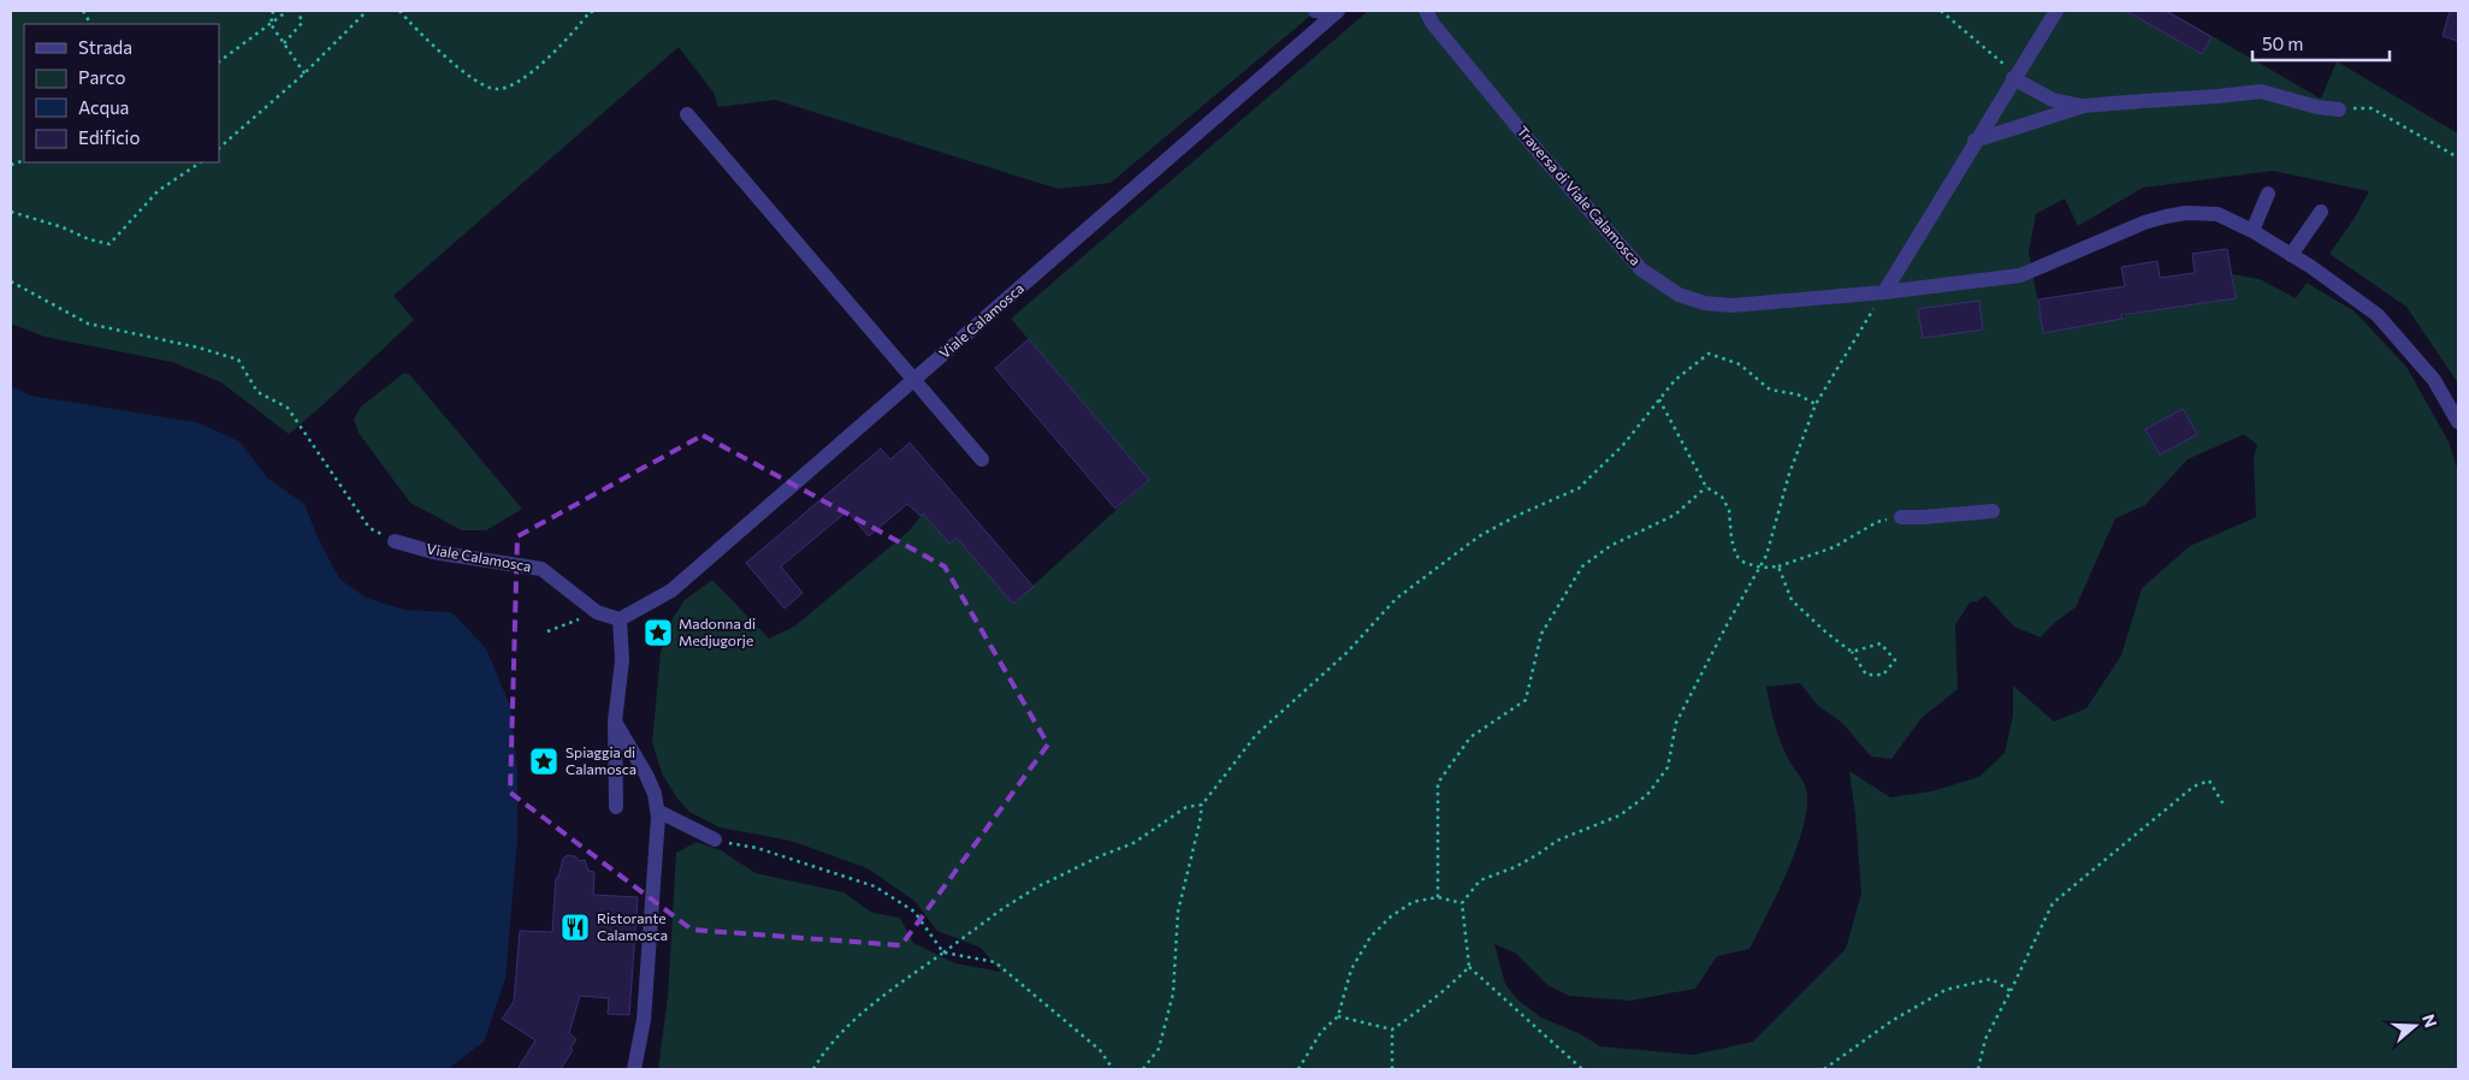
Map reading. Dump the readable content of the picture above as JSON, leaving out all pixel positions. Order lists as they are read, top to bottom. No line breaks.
{"streets":{"street":["Traversa di Viale Calamosca","Viale Calamosca"]},"places":{"place":["Madonna di Medjugorje","Spiaggia di Calamosca"],"restaurant":["Ristorante Calamosca"]},"legend":["Strada","Parco","Acqua","Edificio"],"scale_bar":"50 m","north":"right"}
